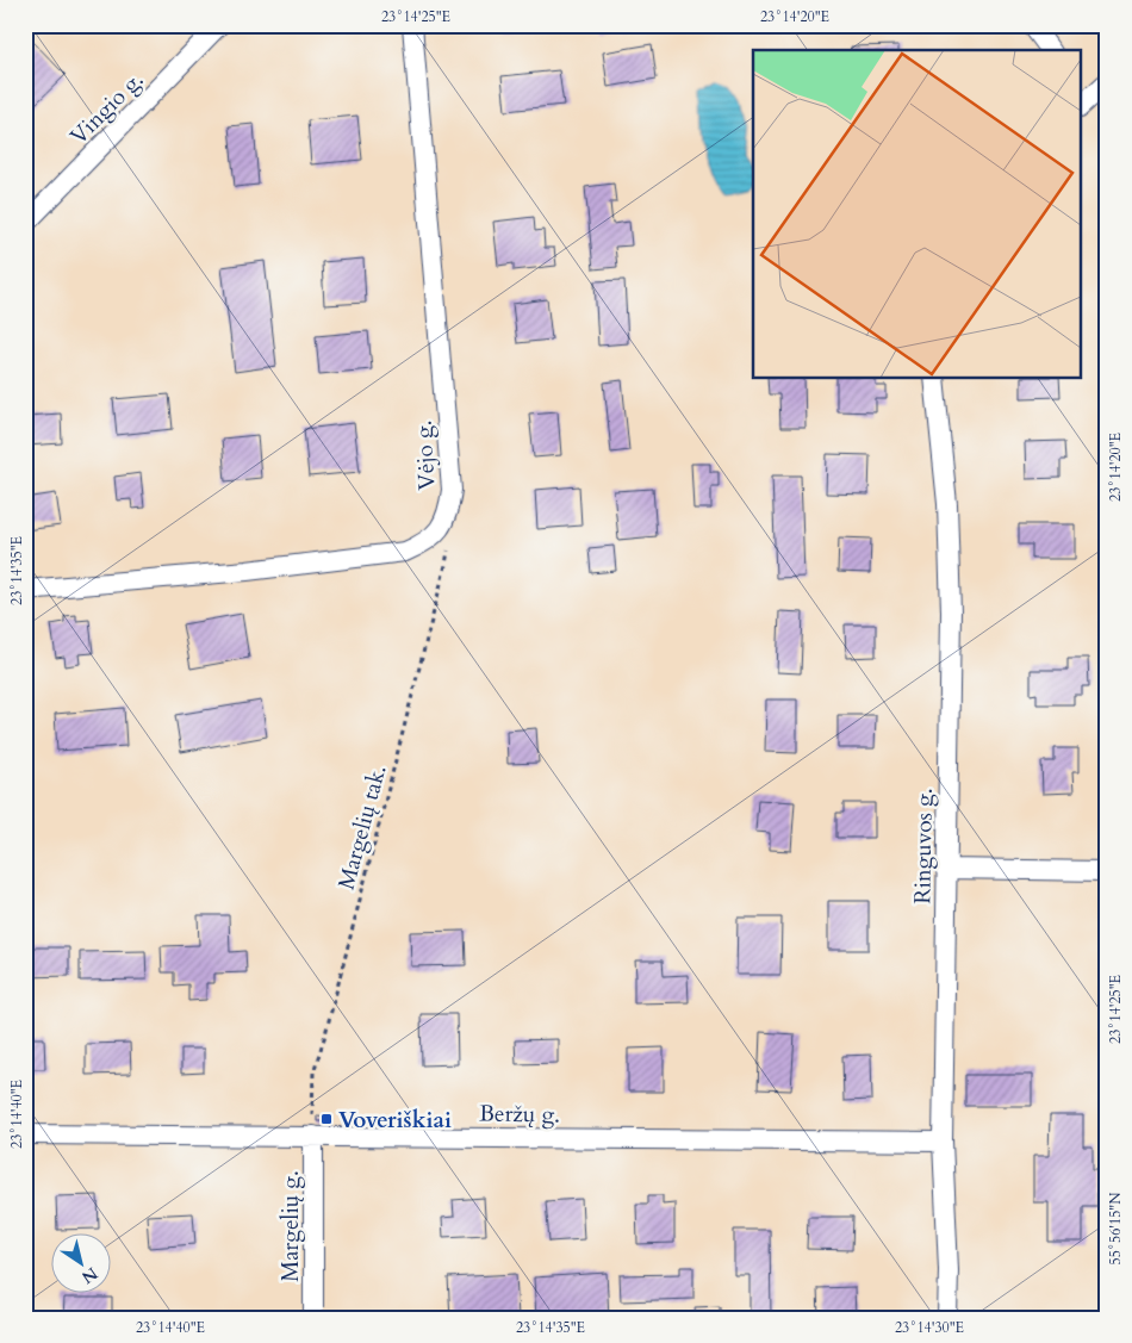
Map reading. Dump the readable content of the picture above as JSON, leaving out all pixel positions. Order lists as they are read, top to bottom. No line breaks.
{"streets":{"street":["Vingio g.","Vėjo g.","Ringuvos g.","Beržų g.","Margelių g."],"path":["Margelių tak."]},"crossings":[["Vėjo g.","Margelių tak."],["Margelių tak.","Beržų g."],["Margelių tak.","Margelių g."],["Ringuvos g.","Beržų g."],["Beržų g.","Margelių g."]],"places":{"transit":["Voveriškiai"]},"north":"bottom right","coordinates":["23°14'25\"E","23°14'20\"E","23°14'35\"E","23°14'40\"E","55°56'15\"N","23°14'30\"E"]}
